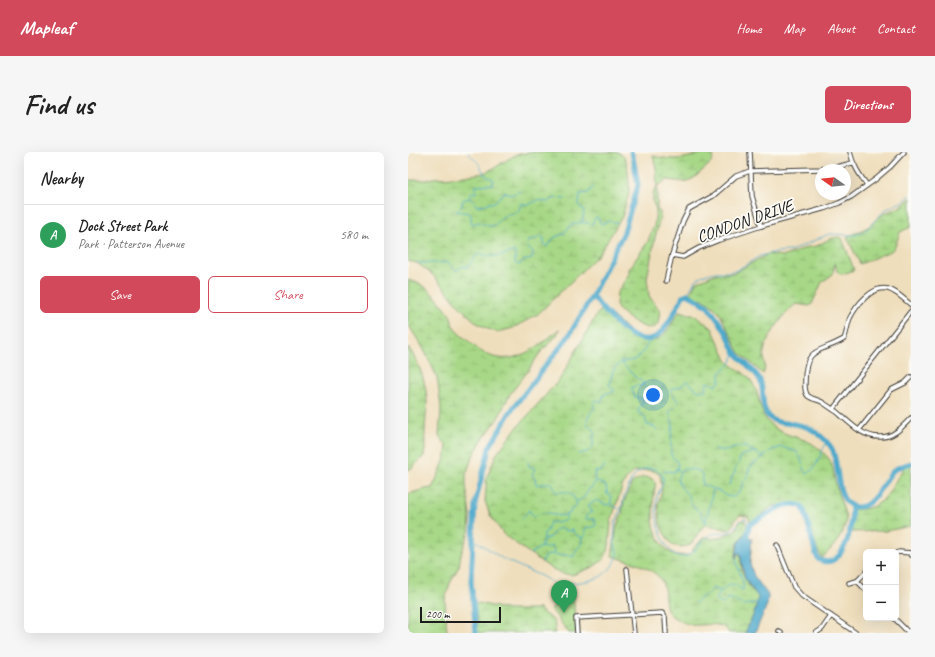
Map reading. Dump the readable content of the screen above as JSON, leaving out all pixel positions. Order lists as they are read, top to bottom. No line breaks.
{"streets":{"street":["CONDON DRIVE"]},"scale_bar":"200 m","north":"left","page":{"header":"Mapleaf","nav":["Home","Map","About","Contact"],"buttons":["Directions",["Save","Share"]],"title":"Find us","heading":"Nearby","list":[{"mark":"A","name":"Dock Street Park","note":"Park · Patterson Avenue","value":"580 m"}],"map_buttons":["+","−"],"pins":"A","scale":"200 m"}}
